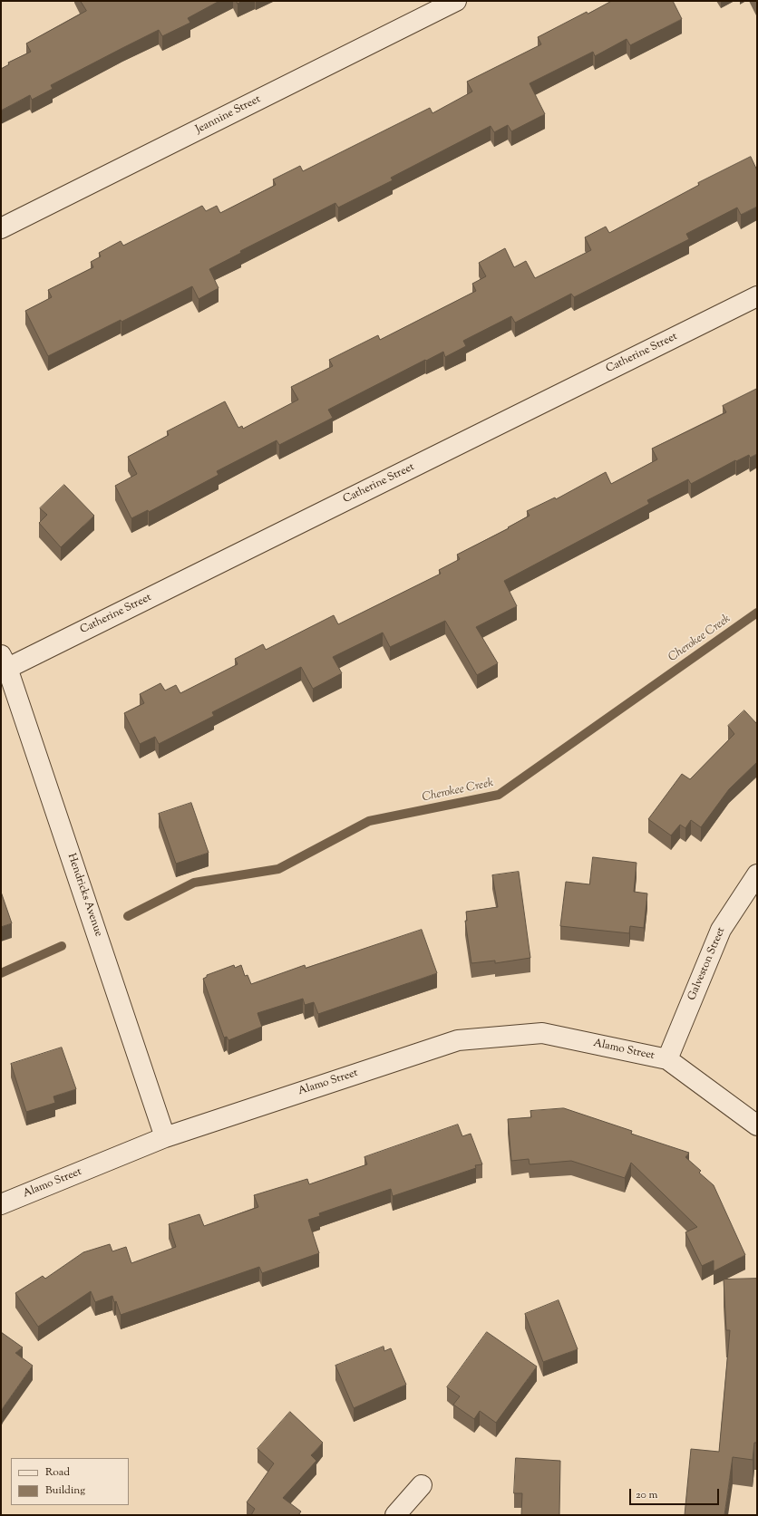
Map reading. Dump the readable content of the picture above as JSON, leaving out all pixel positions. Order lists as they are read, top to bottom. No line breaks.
{"streets":{"street":["Jeannine Street","Catherine Street","Hendricks Avenue","Galveston Street","Alamo Street"]},"crossings":[["Catherine Street","Hendricks Avenue"],["Hendricks Avenue","Alamo Street"],["Galveston Street","Alamo Street"]],"water":["Cherokee Creek"],"legend":["Road","Building"],"scale_bar":"20 m"}
